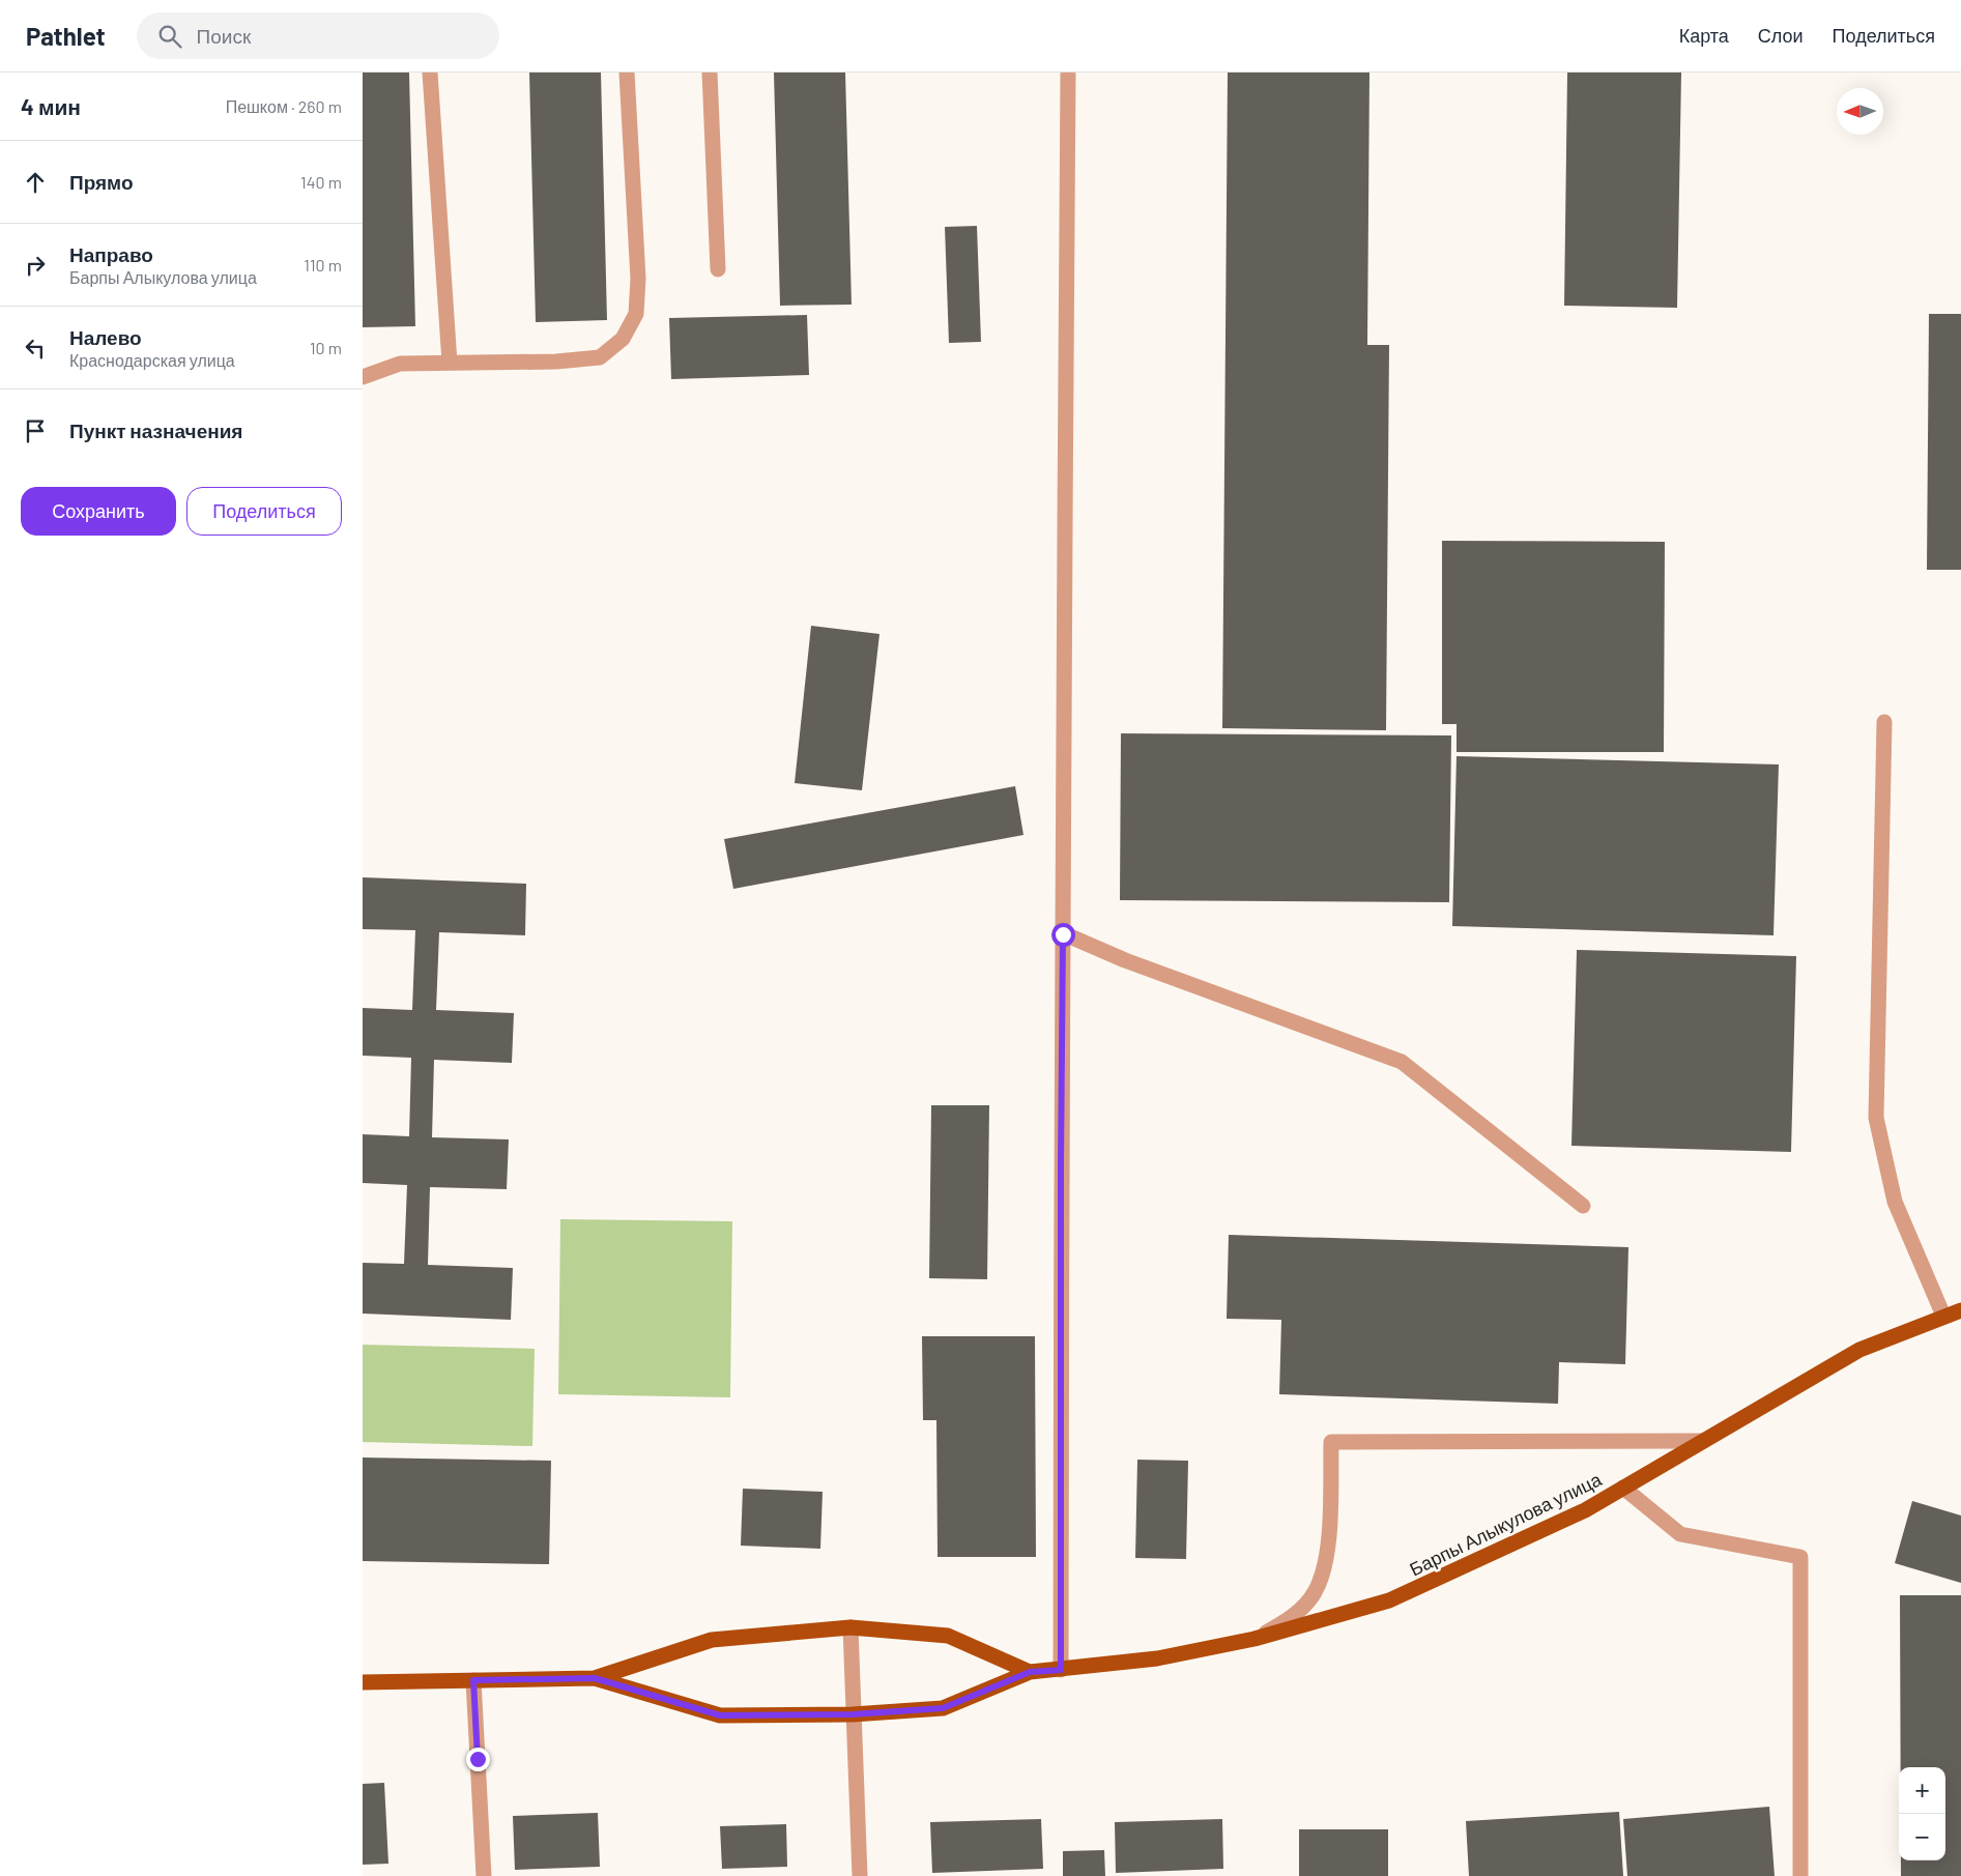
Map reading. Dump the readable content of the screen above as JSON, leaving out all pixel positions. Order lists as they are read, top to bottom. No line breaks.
{"streets":{"main road":["Барпы Алыкулова улица"]},"north":"left","page":{"header":"Pathlet","search":"Поиск","nav":["Карта","Слои","Поделиться"],"heading":["4 мин","Пешком · 260 m"],"list":[["Прямо","140 m"],["Направо","Барпы Алыкулова улица","110 m"],["Налево","Краснодарская улица","10 m"],"Пункт назначения"],"buttons":["Сохранить","Поделиться"],"map_buttons":["+","−"]}}
